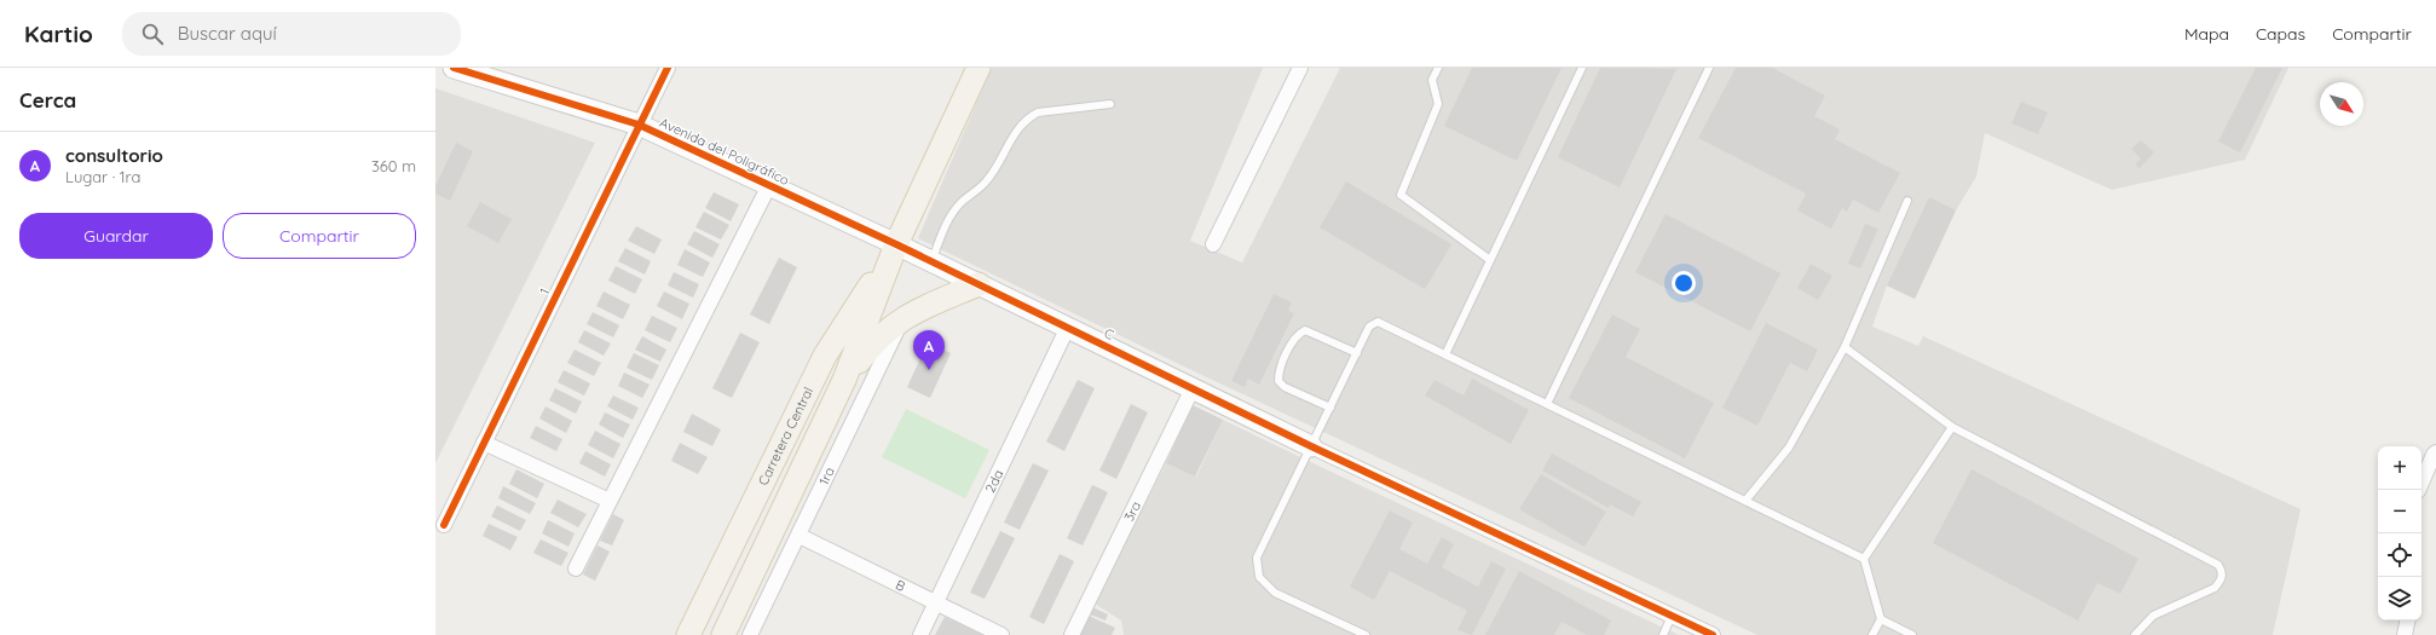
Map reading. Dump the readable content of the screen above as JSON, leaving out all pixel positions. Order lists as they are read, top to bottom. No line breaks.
{"streets":{"main road":["Carretera Central"],"street":["Avenida del Poligráfico","1","C","1ra","2da","3ra","B"]},"crossings":[["Avenida del Poligráfico","1"],["Avenida del Poligráfico","C"],["Avenida del Poligráfico","Carretera Central"],["C","Carretera Central"],["C","2da"],["C","3ra"],["1ra","B"],["2da","B"]],"north":"bottom right","page":{"header":"Kartio","search":"Buscar aquí","nav":["Mapa","Capas","Compartir"],"heading":"Cerca","list":[{"mark":"A","name":"consultorio","note":"Lugar · 1ra","value":"360 m"}],"buttons":["Guardar","Compartir"],"pins":"A","map_buttons":["+","−"]}}
